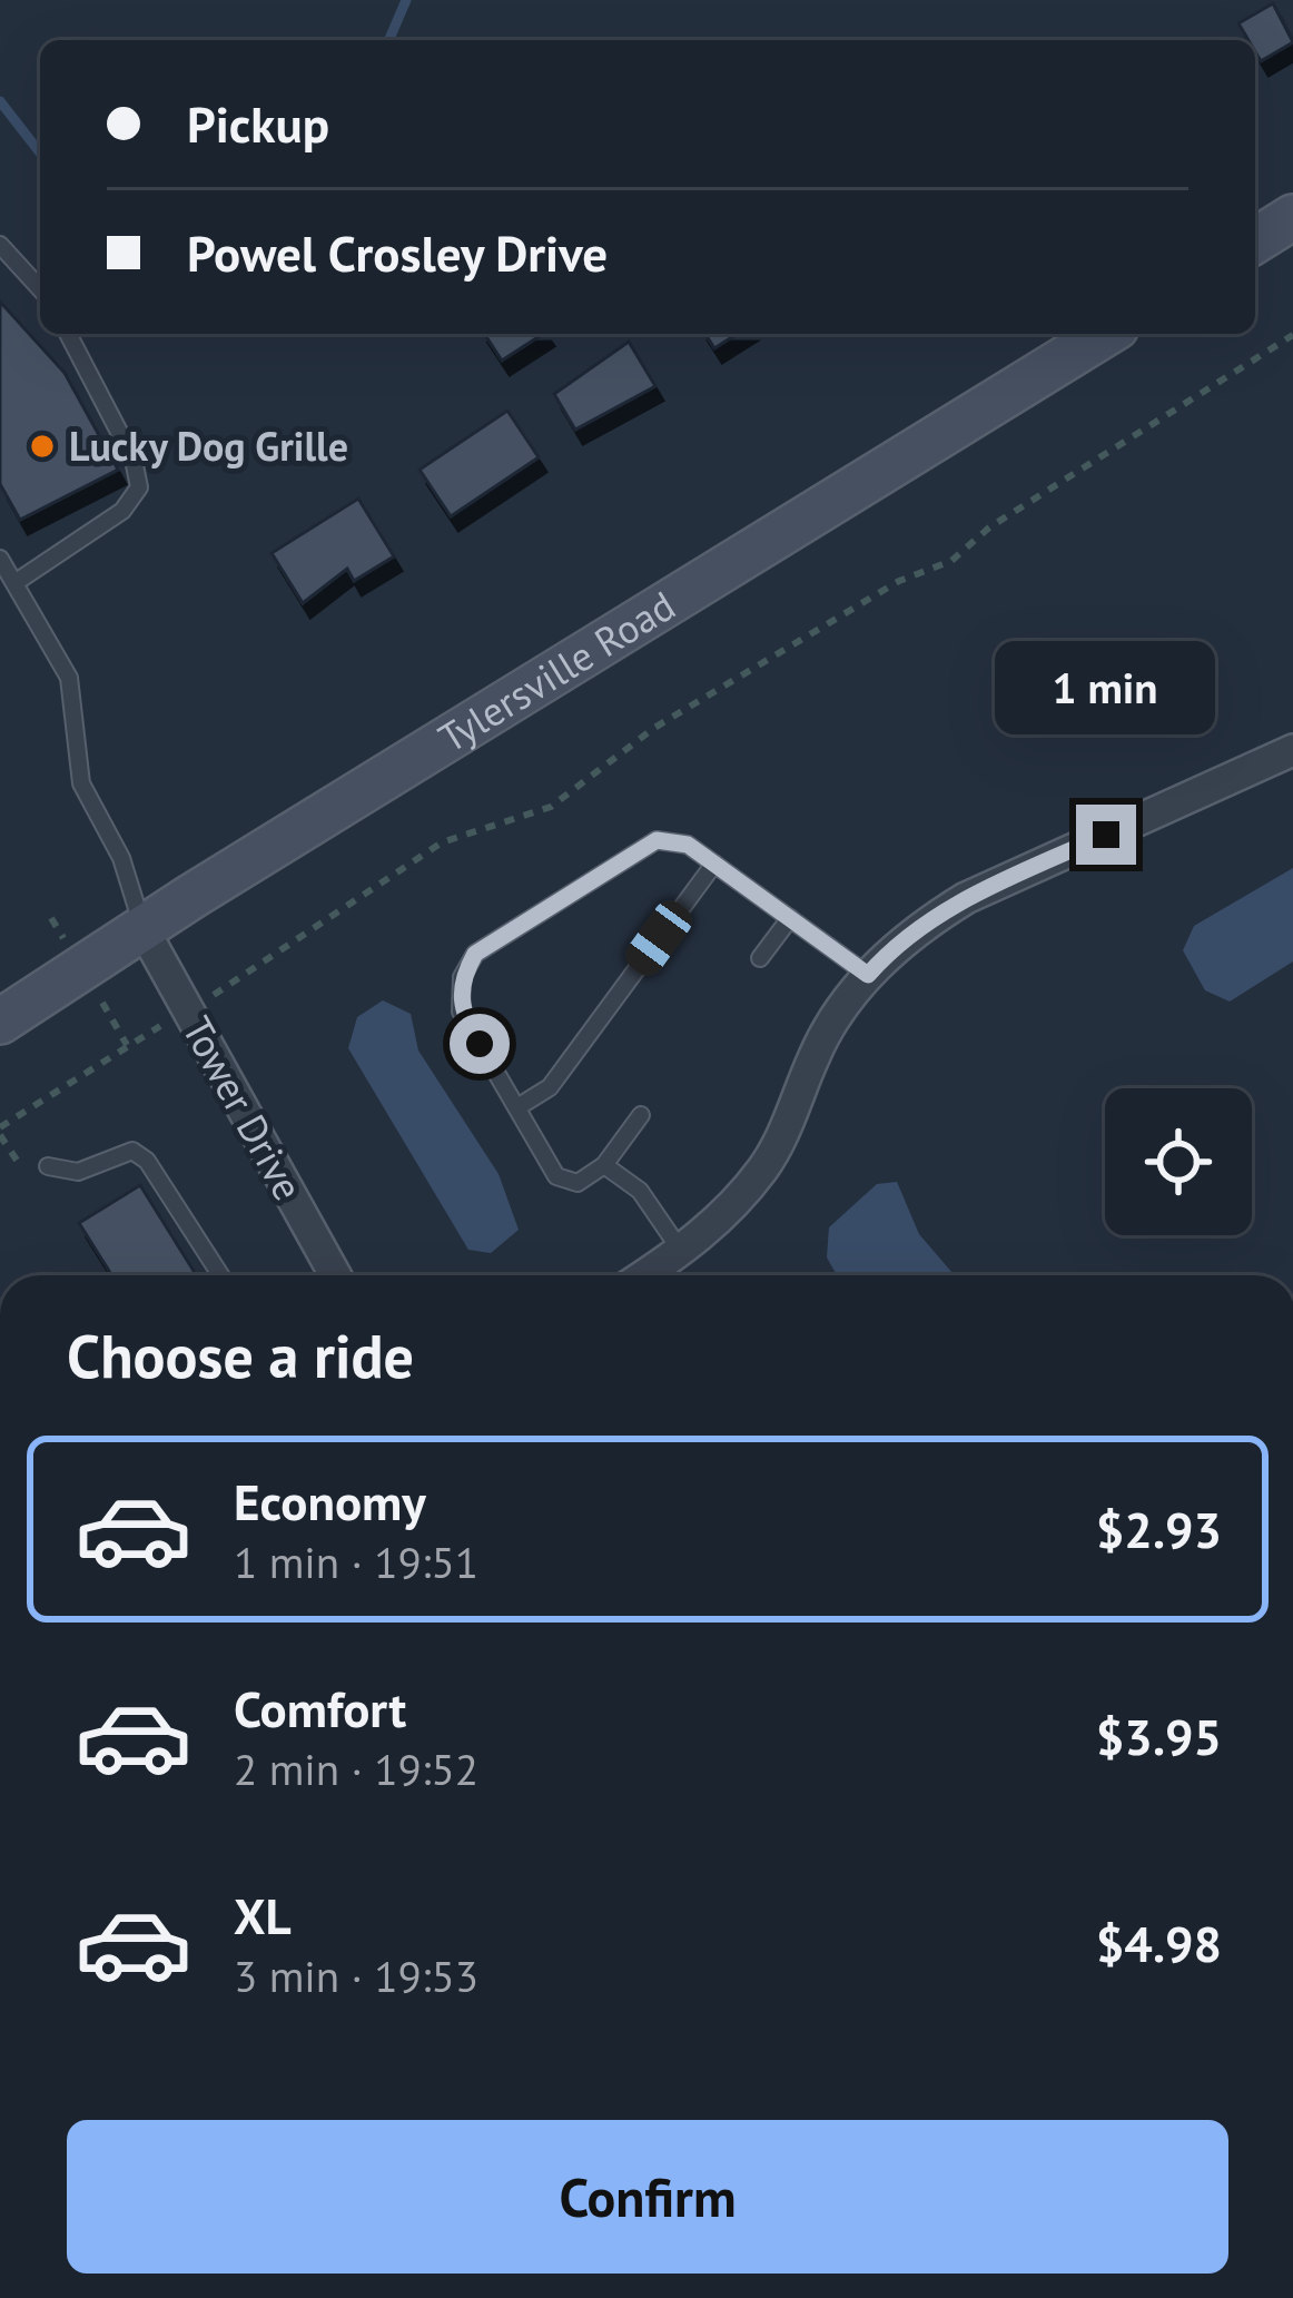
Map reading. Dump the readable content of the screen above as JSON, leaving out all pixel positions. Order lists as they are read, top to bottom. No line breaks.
{"streets":{"main road":["Tylersville Road"],"street":["Tower Drive"]},"crossings":[["Tylersville Road","Tower Drive"]],"places":["Lucky Dog Grille"],"page":{"banner":["Pickup","Powel Crosley Drive"],"bubble":"1 min","heading":"Choose a ride","list":[{"name":"Economy","note":"1 min · 19:51","value":"$2.93"},{"name":"Comfort","note":"2 min · 19:52","value":"$3.95"},{"name":"XL","note":"3 min · 19:53","value":"$4.98"}],"buttons":"Confirm"}}
